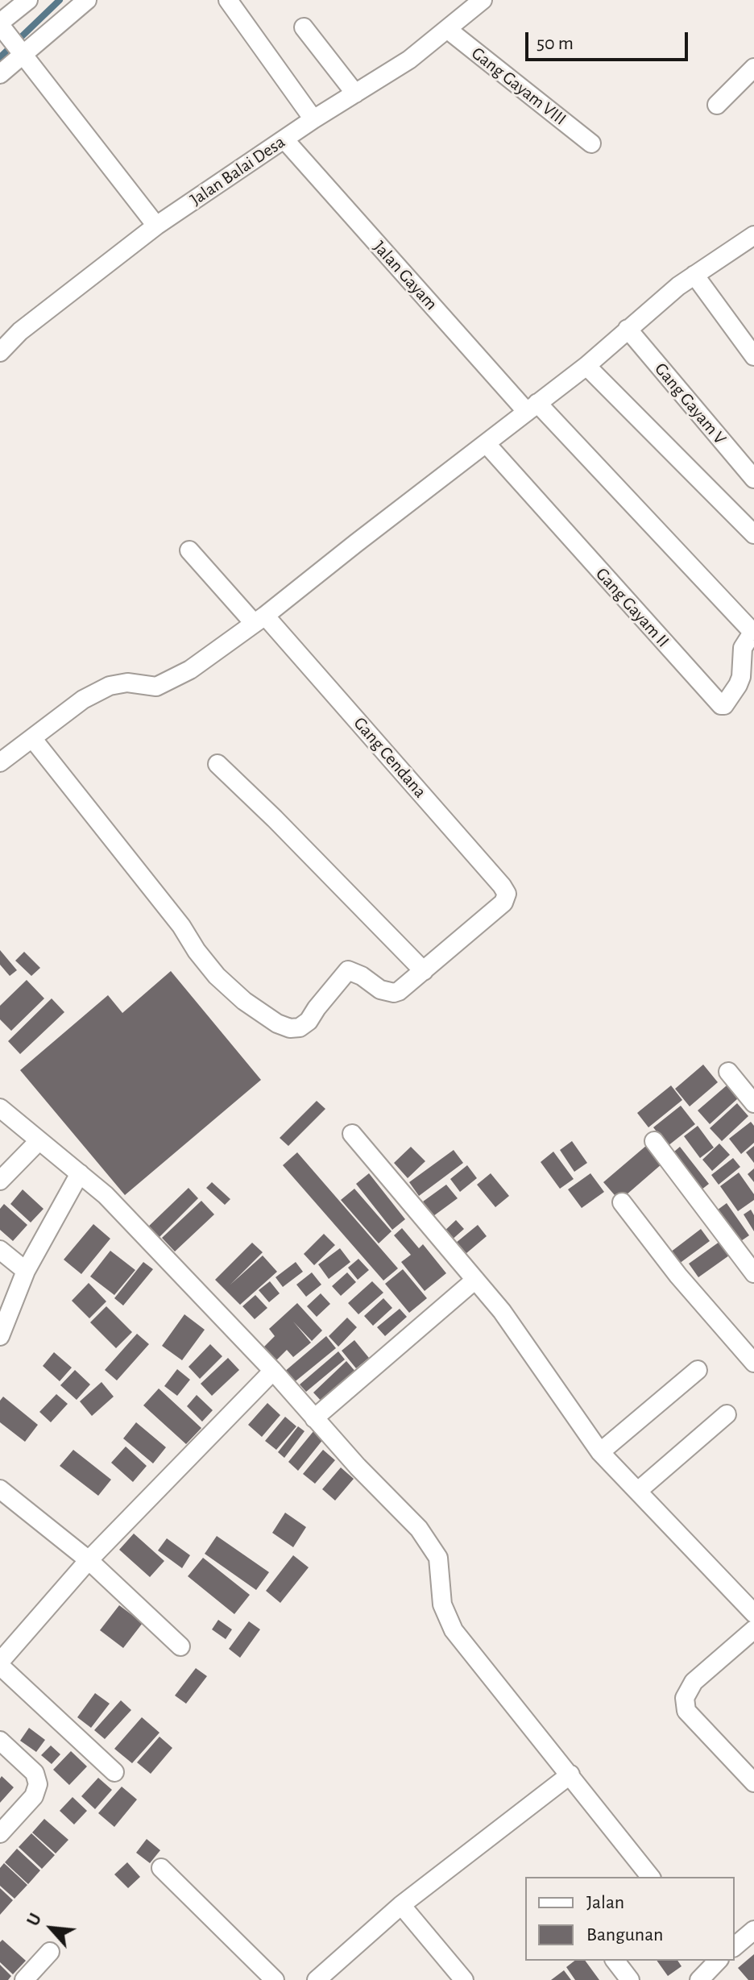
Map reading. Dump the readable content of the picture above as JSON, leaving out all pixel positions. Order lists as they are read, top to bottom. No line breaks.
{"streets":{"street":["Gang Gayam VIII","Jalan Balai Desa","Jalan Gayam","Gang Gayam V","Gang Gayam II","Gang Cendana"]},"crossings":[["Gang Gayam VIII","Jalan Balai Desa"],["Jalan Balai Desa","Jalan Gayam"],["Jalan Gayam","Gang Gayam II"]],"legend":["Jalan","Bangunan"],"scale_bar":"50 m","north":"top left"}
